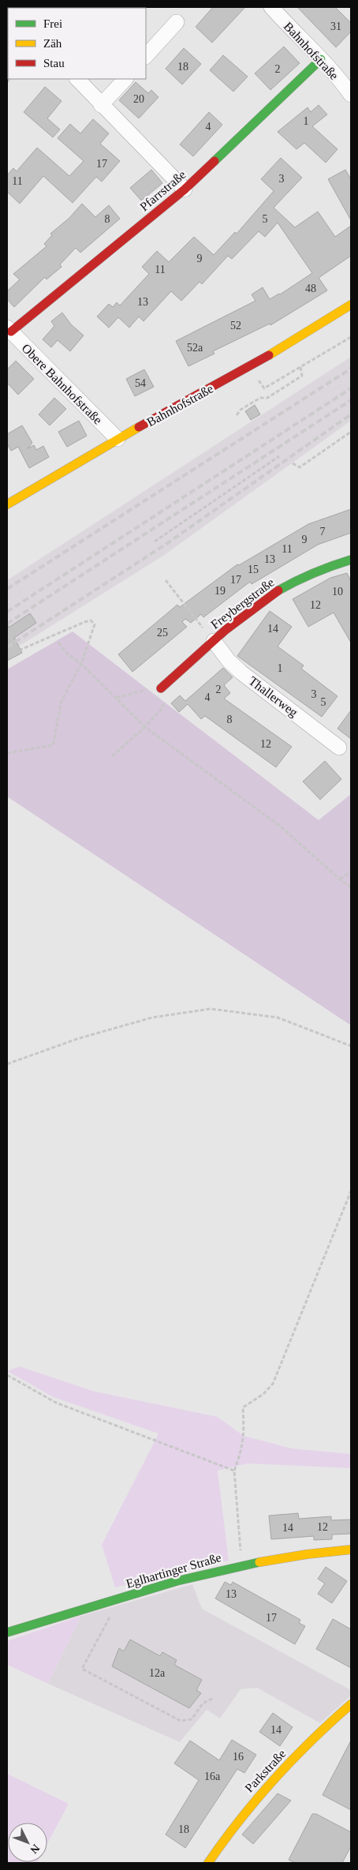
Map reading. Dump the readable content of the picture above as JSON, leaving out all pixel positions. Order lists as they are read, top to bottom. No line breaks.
{"streets":{"street":["Bahnhofstraße","Pfarrstraße","Obere Bahnhofstraße","Freybergstraße","Thallerweg","Eglhartinger Straße","Parkstraße"]},"crossings":[["Bahnhofstraße","Pfarrstraße"],["Bahnhofstraße","Obere Bahnhofstraße"],["Pfarrstraße","Obere Bahnhofstraße"],["Freybergstraße","Thallerweg"]],"house_numbers":["31","18","2","20","1","4","17","3","11","8","5","9","11","48","13","52","52a","54","7","9","11","13","15","17","19","10","12","14","25","1","2","3","4","5","8","12","12","14","13","17","12a","14","16","16a","18"],"legend":["Frei","Zäh","Stau"],"north":"bottom right"}
